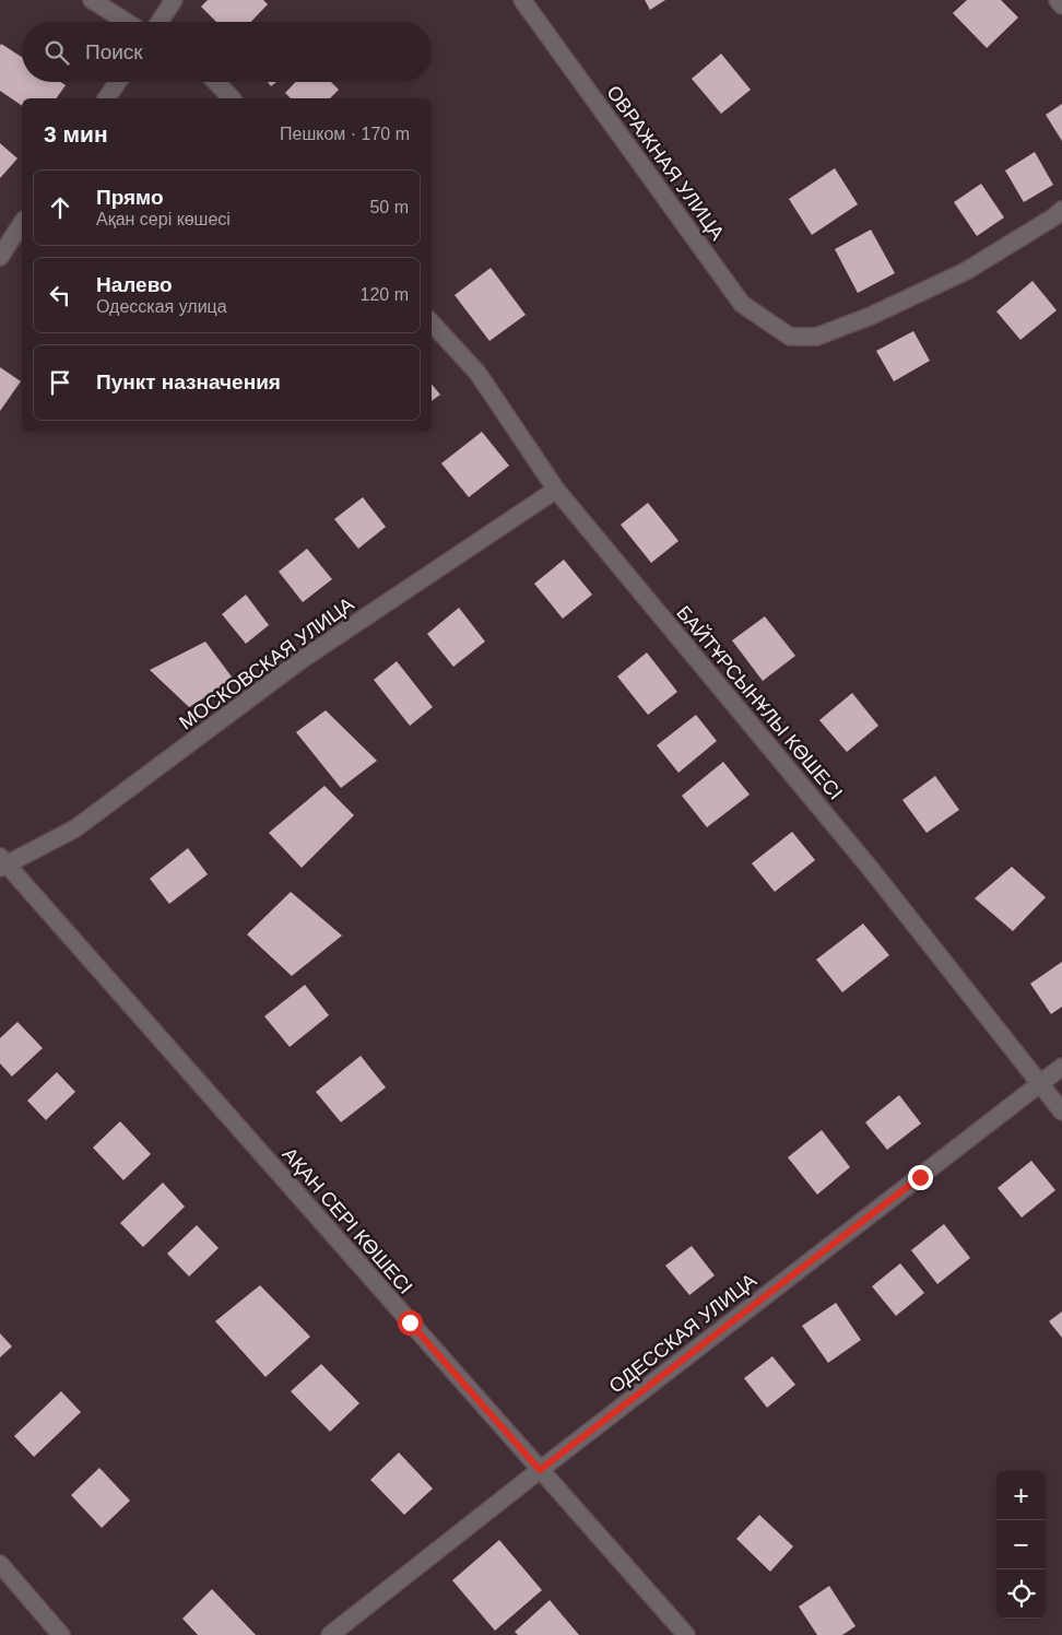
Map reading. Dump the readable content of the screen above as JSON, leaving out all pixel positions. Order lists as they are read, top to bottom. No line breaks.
{"streets":{"street":["ОВРАЖНАЯ УЛИЦА","МОСКОВСКАЯ УЛИЦА","БАЙТҰРСЫНҰЛЫ КӨШЕСІ","АҚАН СЕРІ КӨШЕСІ","ОДЕССКАЯ УЛИЦА"]},"crossings":[["МОСКОВСКАЯ УЛИЦА","БАЙТҰРСЫНҰЛЫ КӨШЕСІ"],["МОСКОВСКАЯ УЛИЦА","АҚАН СЕРІ КӨШЕСІ"],["БАЙТҰРСЫНҰЛЫ КӨШЕСІ","ОДЕССКАЯ УЛИЦА"],["АҚАН СЕРІ КӨШЕСІ","ОДЕССКАЯ УЛИЦА"]],"page":{"search":"Поиск","heading":["3 мин","Пешком · 170 m"],"list":[["Прямо","Ақан сері көшесі","50 m"],["Налево","Одесская улица","120 m"],"Пункт назначения"],"map_buttons":["+","−"]}}
